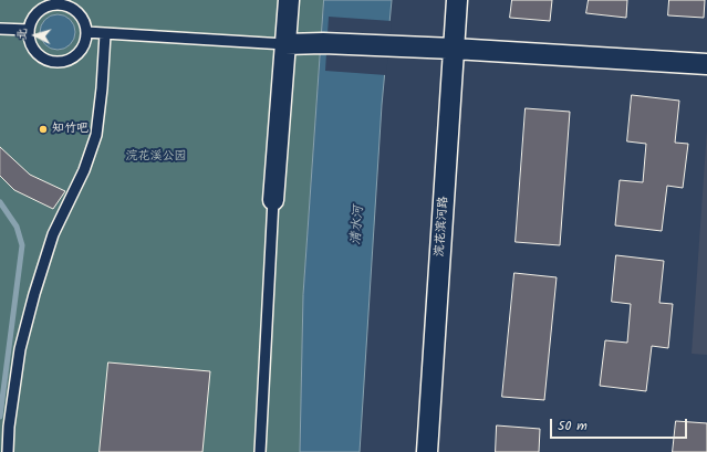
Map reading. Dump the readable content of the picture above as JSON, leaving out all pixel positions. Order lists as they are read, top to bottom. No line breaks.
{"streets":{"street":["浣花滨河路"]},"water":["清水河"],"parks":["浣花溪公园"],"places":["知竹吧"],"scale_bar":"50 m","north":"left"}
